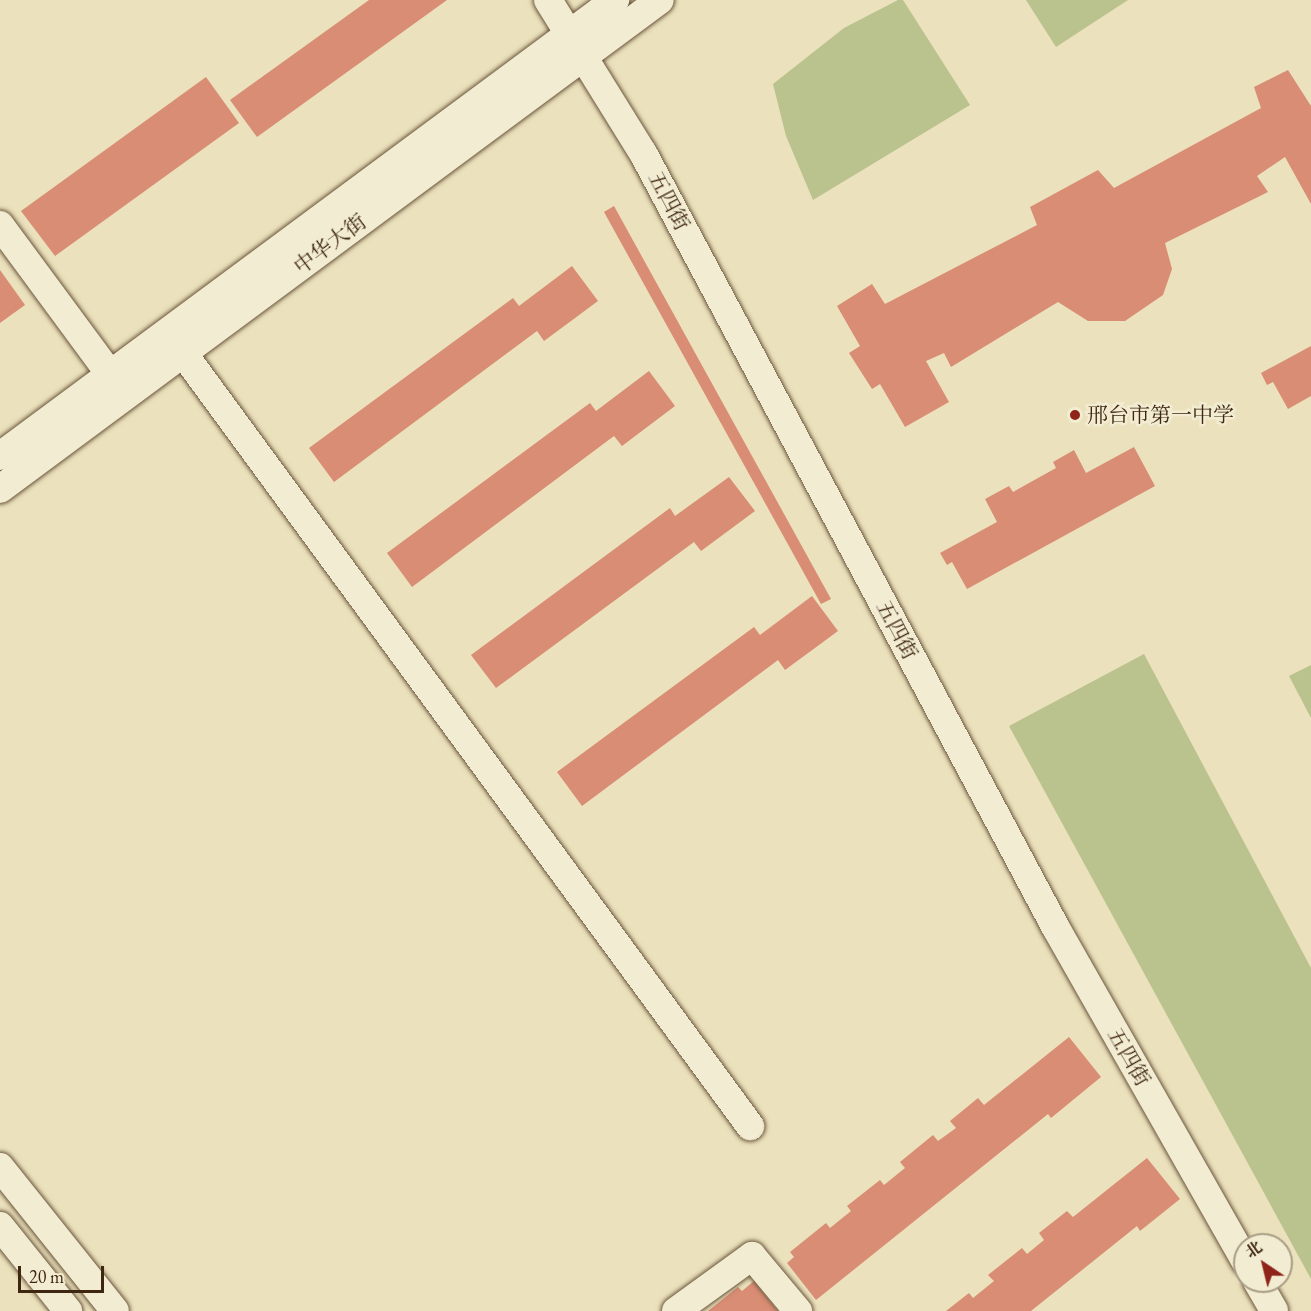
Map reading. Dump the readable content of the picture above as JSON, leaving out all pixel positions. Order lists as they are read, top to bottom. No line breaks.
{"streets":{"street":["五四街","中华大街"]},"crossings":[["五四街","中华大街"]],"places":["邢台市第一中学"],"scale_bar":"20 m","north":"top left"}
